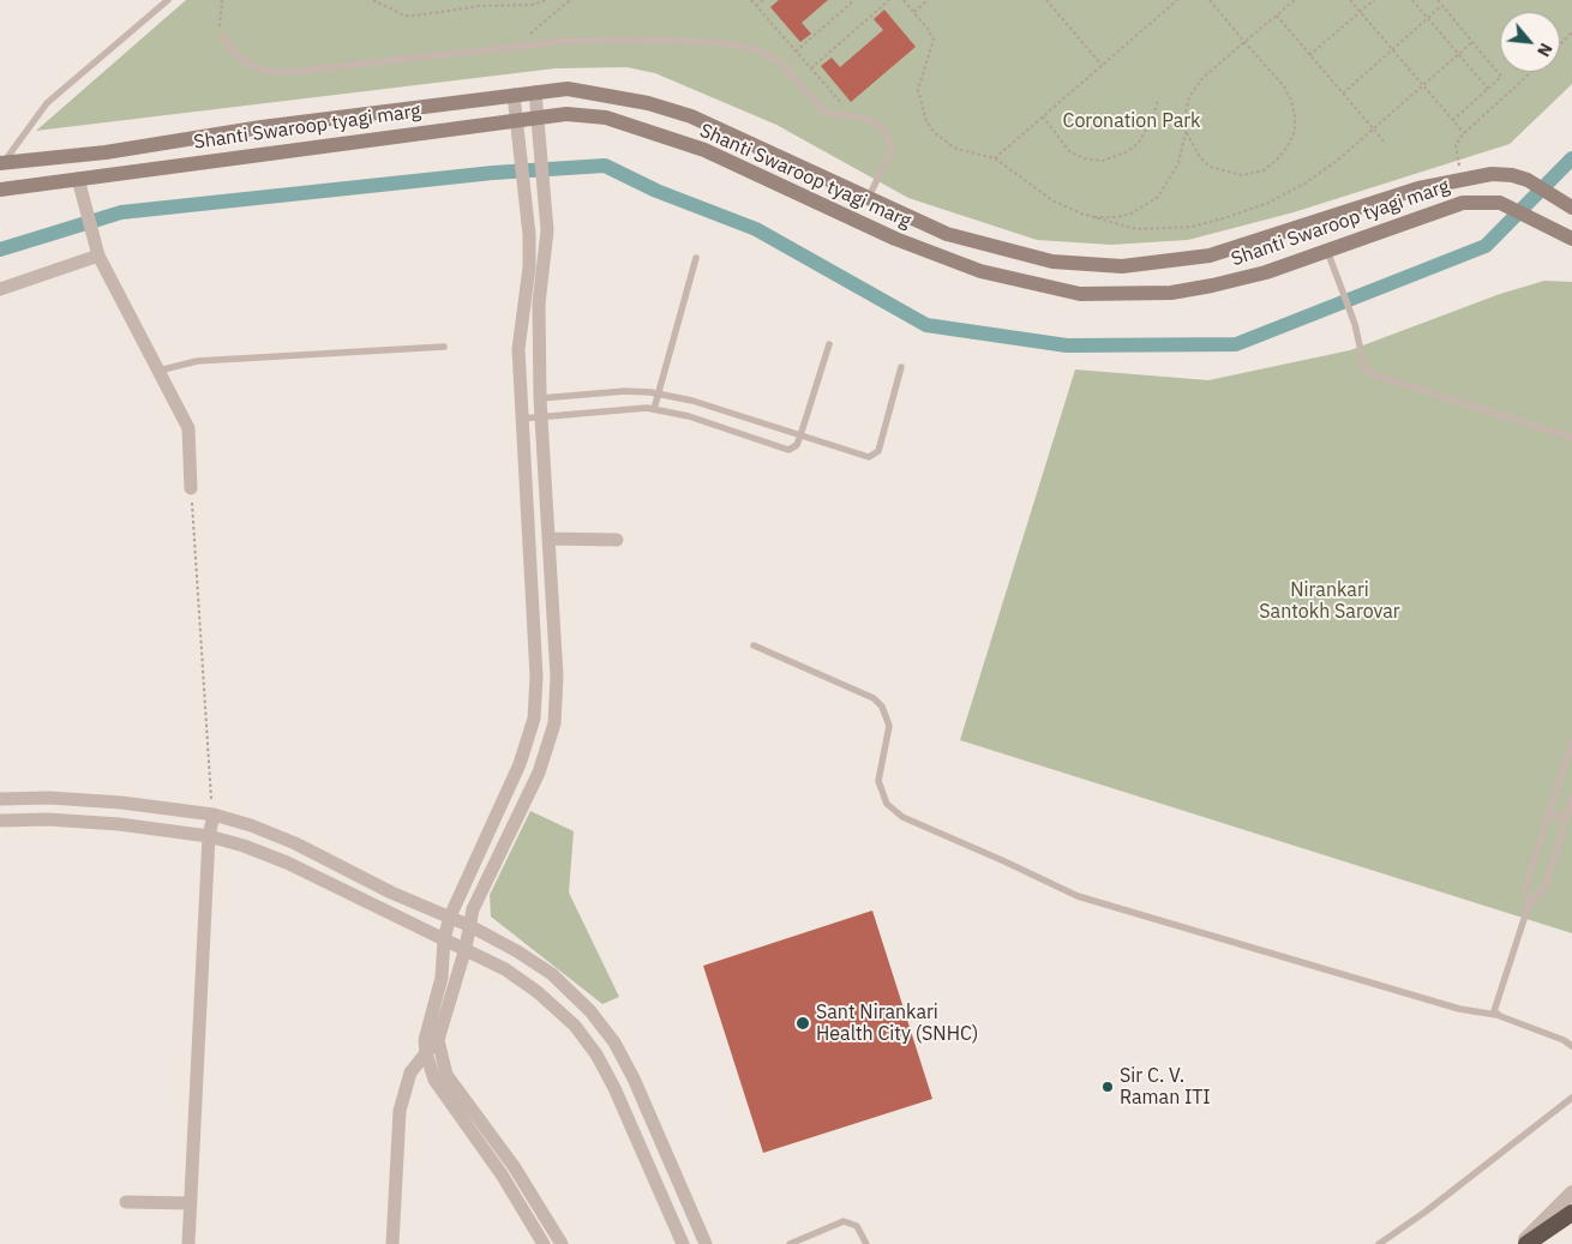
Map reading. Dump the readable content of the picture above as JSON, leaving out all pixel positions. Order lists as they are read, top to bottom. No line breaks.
{"streets":{"main road":["Shanti Swaroop tyagi marg"]},"parks":["Coronation Park","Nirankari Santokh Sarovar"],"places":["Sant Nirankari Health City (SNHC)","Sir C. V. Raman ITI"],"north":"bottom right"}
